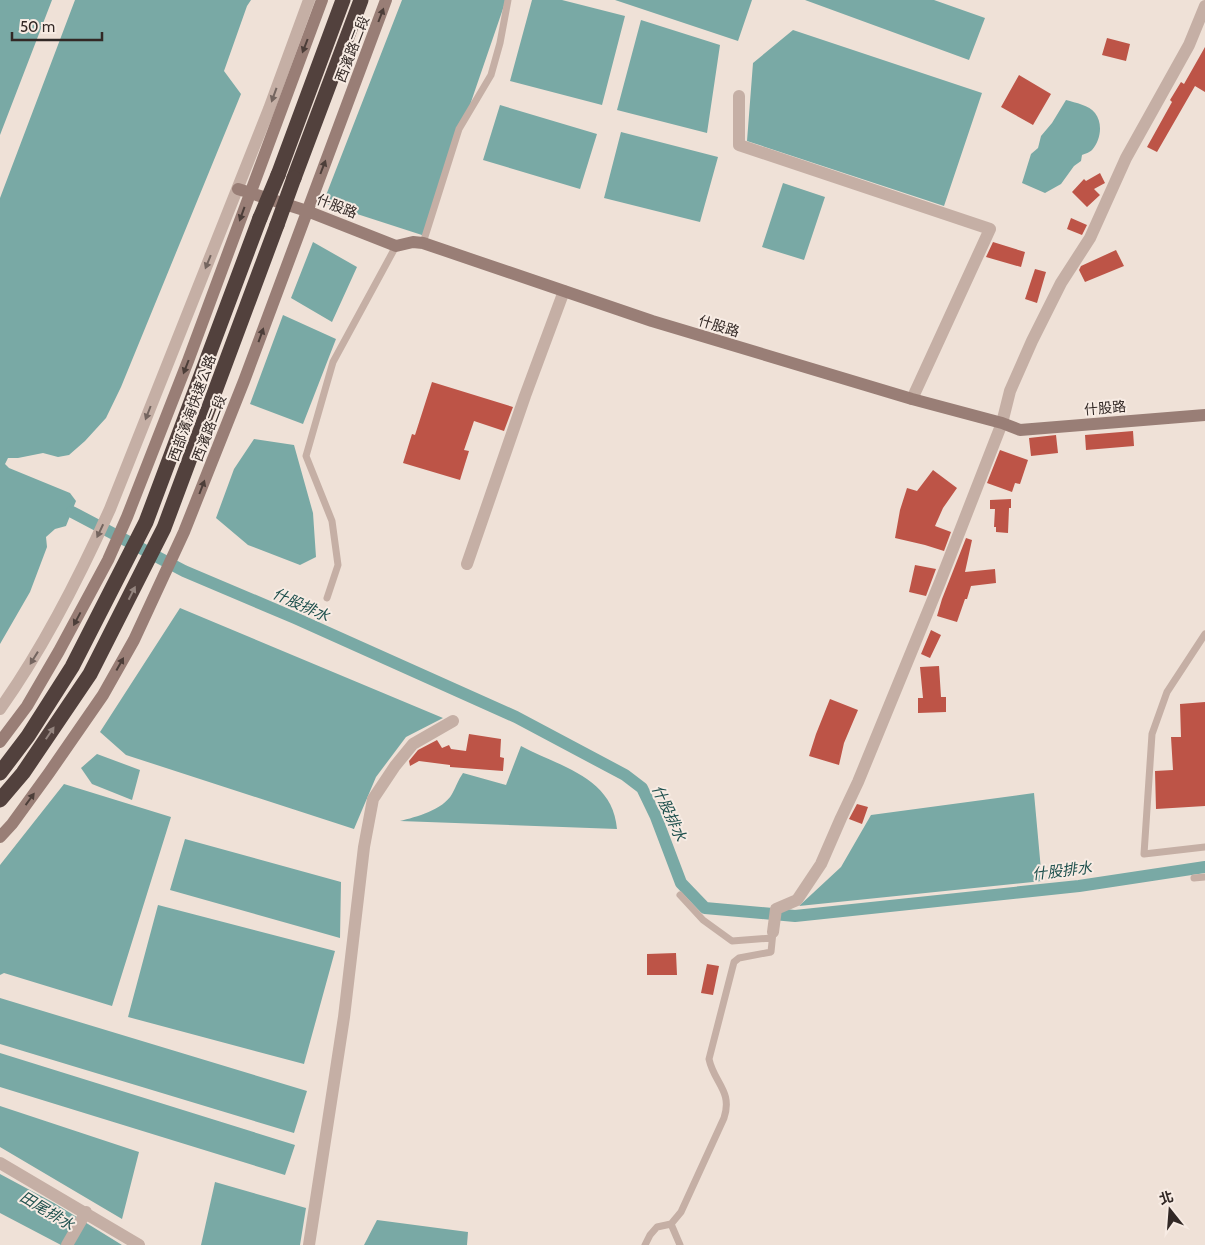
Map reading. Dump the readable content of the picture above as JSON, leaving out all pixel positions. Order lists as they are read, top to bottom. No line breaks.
{"streets":{"highway":["西部濱海快速公路"],"street":["西濱路二段","什股路"]},"crossings":[["西濱路二段","什股路"]],"water":["什股排水","田尾排水"],"scale_bar":"50 m","north":"top"}
